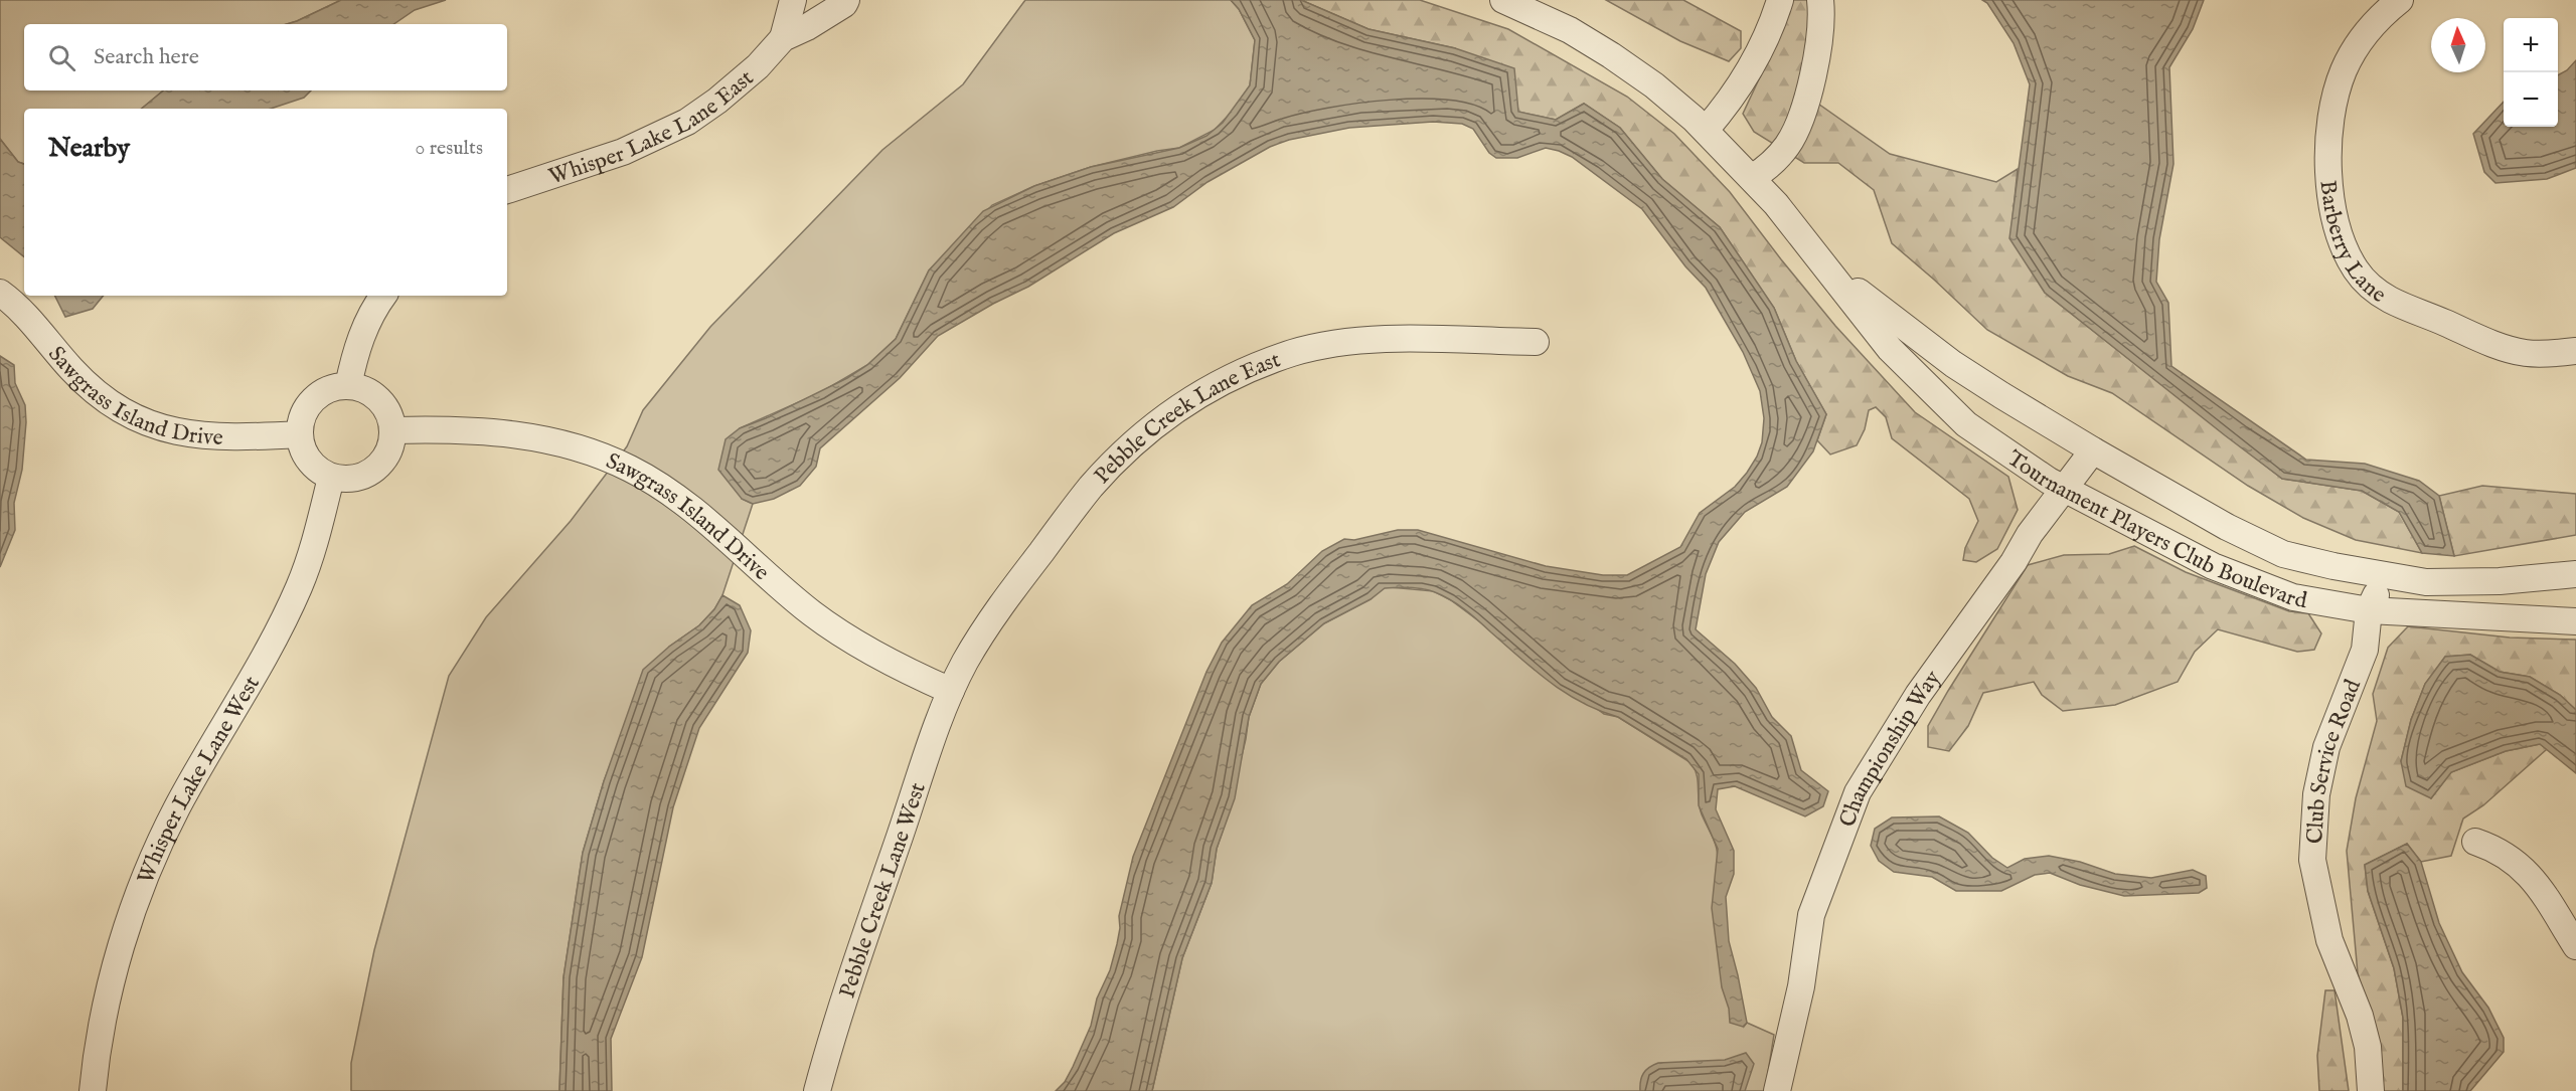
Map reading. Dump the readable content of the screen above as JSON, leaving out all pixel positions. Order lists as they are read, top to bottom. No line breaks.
{"streets":{"street":["Whisper Lake Lane East","Barberry Lane","Sawgrass Island Drive","Pebble Creek Lane East","Tournament Players Club Boulevard","Championship Way","Club Service Road","Whisper Lake Lane West","Pebble Creek Lane West"]},"crossings":[["Sawgrass Island Drive","Pebble Creek Lane East"],["Sawgrass Island Drive","Whisper Lake Lane West"],["Sawgrass Island Drive","Pebble Creek Lane West"],["Pebble Creek Lane East","Pebble Creek Lane West"],["Tournament Players Club Boulevard","Championship Way"],["Tournament Players Club Boulevard","Club Service Road"]],"north":"top","page":{"map_buttons":["+","−"],"search":"Search here","heading":["Nearby","0 results"]}}
